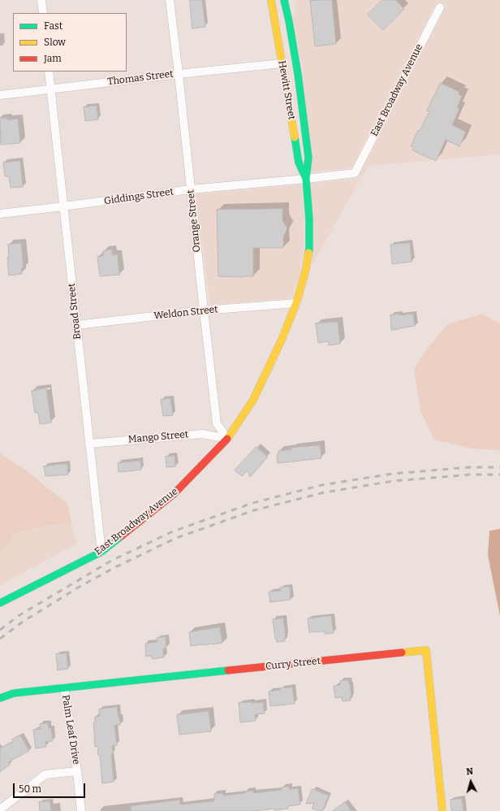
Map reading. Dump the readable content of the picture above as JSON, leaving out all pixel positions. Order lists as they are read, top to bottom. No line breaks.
{"streets":{"main road":["Hewitt Street","East Broadway Avenue","Curry Street"],"street":["Thomas Street","Giddings Street","Orange Street","Broad Street","Weldon Street","Mango Street","Palm Leaf Drive"]},"crossings":[["Thomas Street","Hewitt Street"],["Thomas Street","Orange Street"],["Thomas Street","Broad Street"],["Hewitt Street","East Broadway Avenue"],["Hewitt Street","Giddings Street"],["Hewitt Street","Weldon Street"],["East Broadway Avenue","Giddings Street"],["East Broadway Avenue","Orange Street"],["East Broadway Avenue","Broad Street"],["East Broadway Avenue","Weldon Street"],["East Broadway Avenue","Mango Street"],["Giddings Street","Orange Street"],["Giddings Street","Broad Street"],["Orange Street","Weldon Street"],["Orange Street","Mango Street"],["Broad Street","Weldon Street"],["Broad Street","Mango Street"],["Curry Street","Palm Leaf Drive"]],"legend":["Fast","Slow","Jam"],"scale_bar":"50 m","north":"top"}
